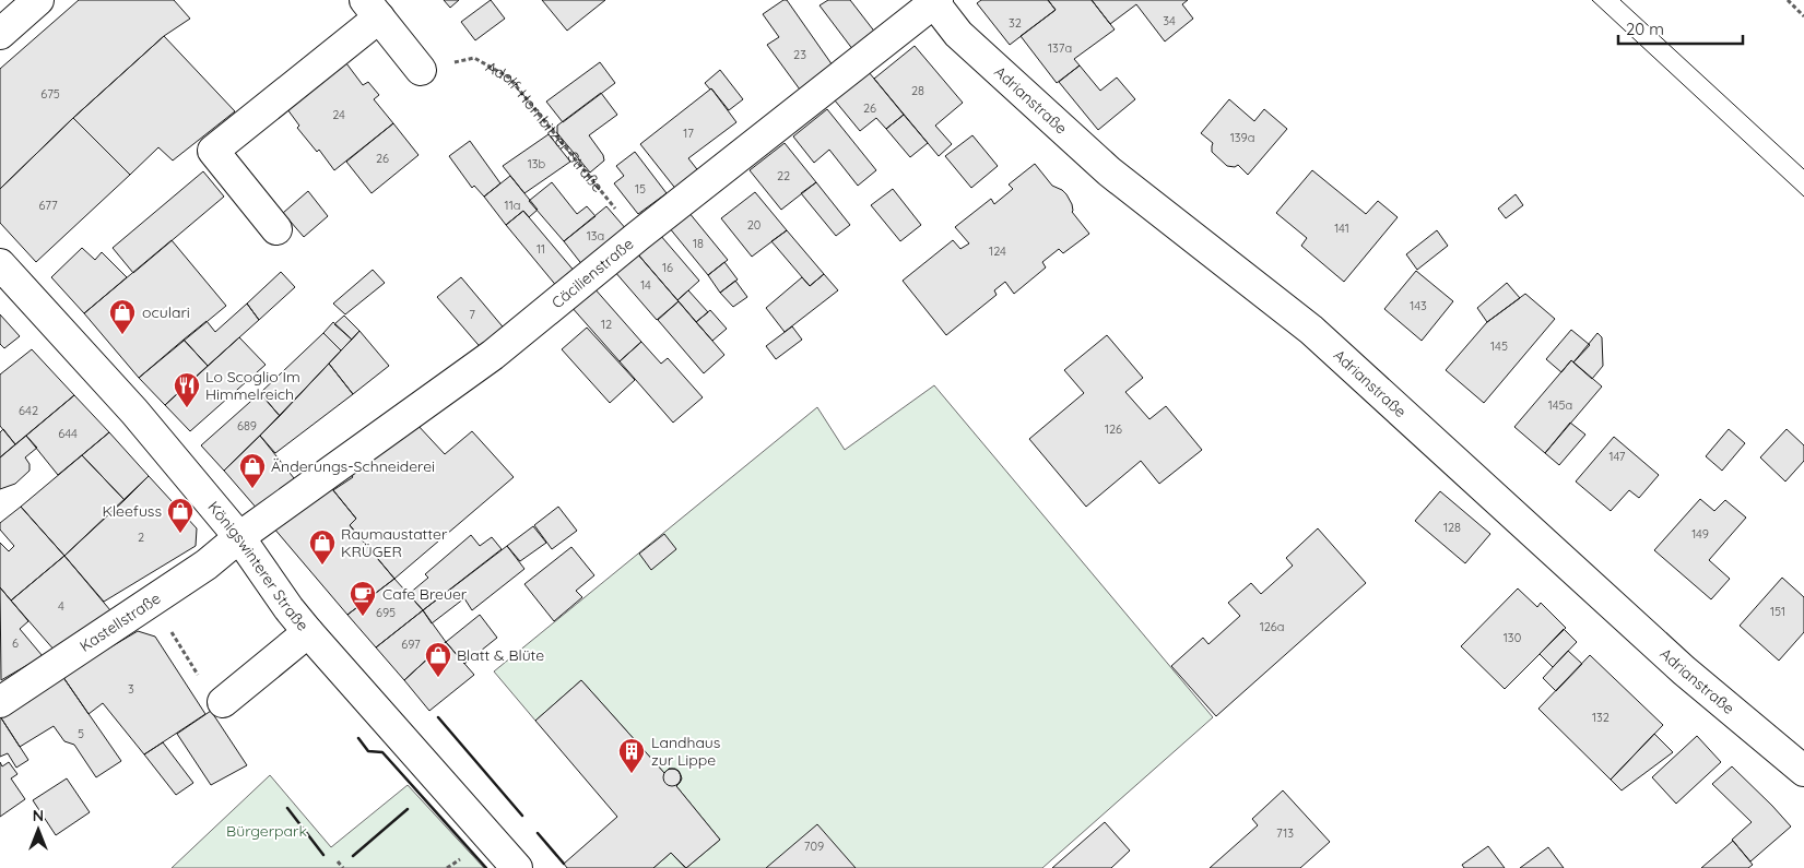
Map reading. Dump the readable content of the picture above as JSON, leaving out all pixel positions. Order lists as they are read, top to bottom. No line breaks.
{"streets":{"street":["Adrianstraße","Cäcilienstraße","Königswinterer Straße","Kastellstraße"],"path":["Adolf-Hombitzer-Straße"]},"crossings":[["Adrianstraße","Cäcilienstraße"],["Adolf-Hombitzer-Straße","Cäcilienstraße"],["Cäcilienstraße","Königswinterer Straße"],["Cäcilienstraße","Kastellstraße"],["Königswinterer Straße","Kastellstraße"]],"parks":["Bürgerpark"],"places":{"shop":["oculari","Änderungs-Schneiderei","Kleefuss","Raumaustatter KRÜGER","Blatt & Blüte"],"restaurant":["Lo Scoglio Im Himmelreich"],"cafe":["Cafe Breuer"],"building":["Landhaus zur Lippe"]},"house_numbers":["34","32","137a","23","28","675","26","24","17","139a","26","13b","22","15","677","11a","20","141","13a","18","11","124","16","14","143","7","12","145","145a","642","689","126","644","147","128","149","2","4","151","695","126a","130","6","697","3","132","5","713","709"],"scale_bar":"20 m","north":"top"}
